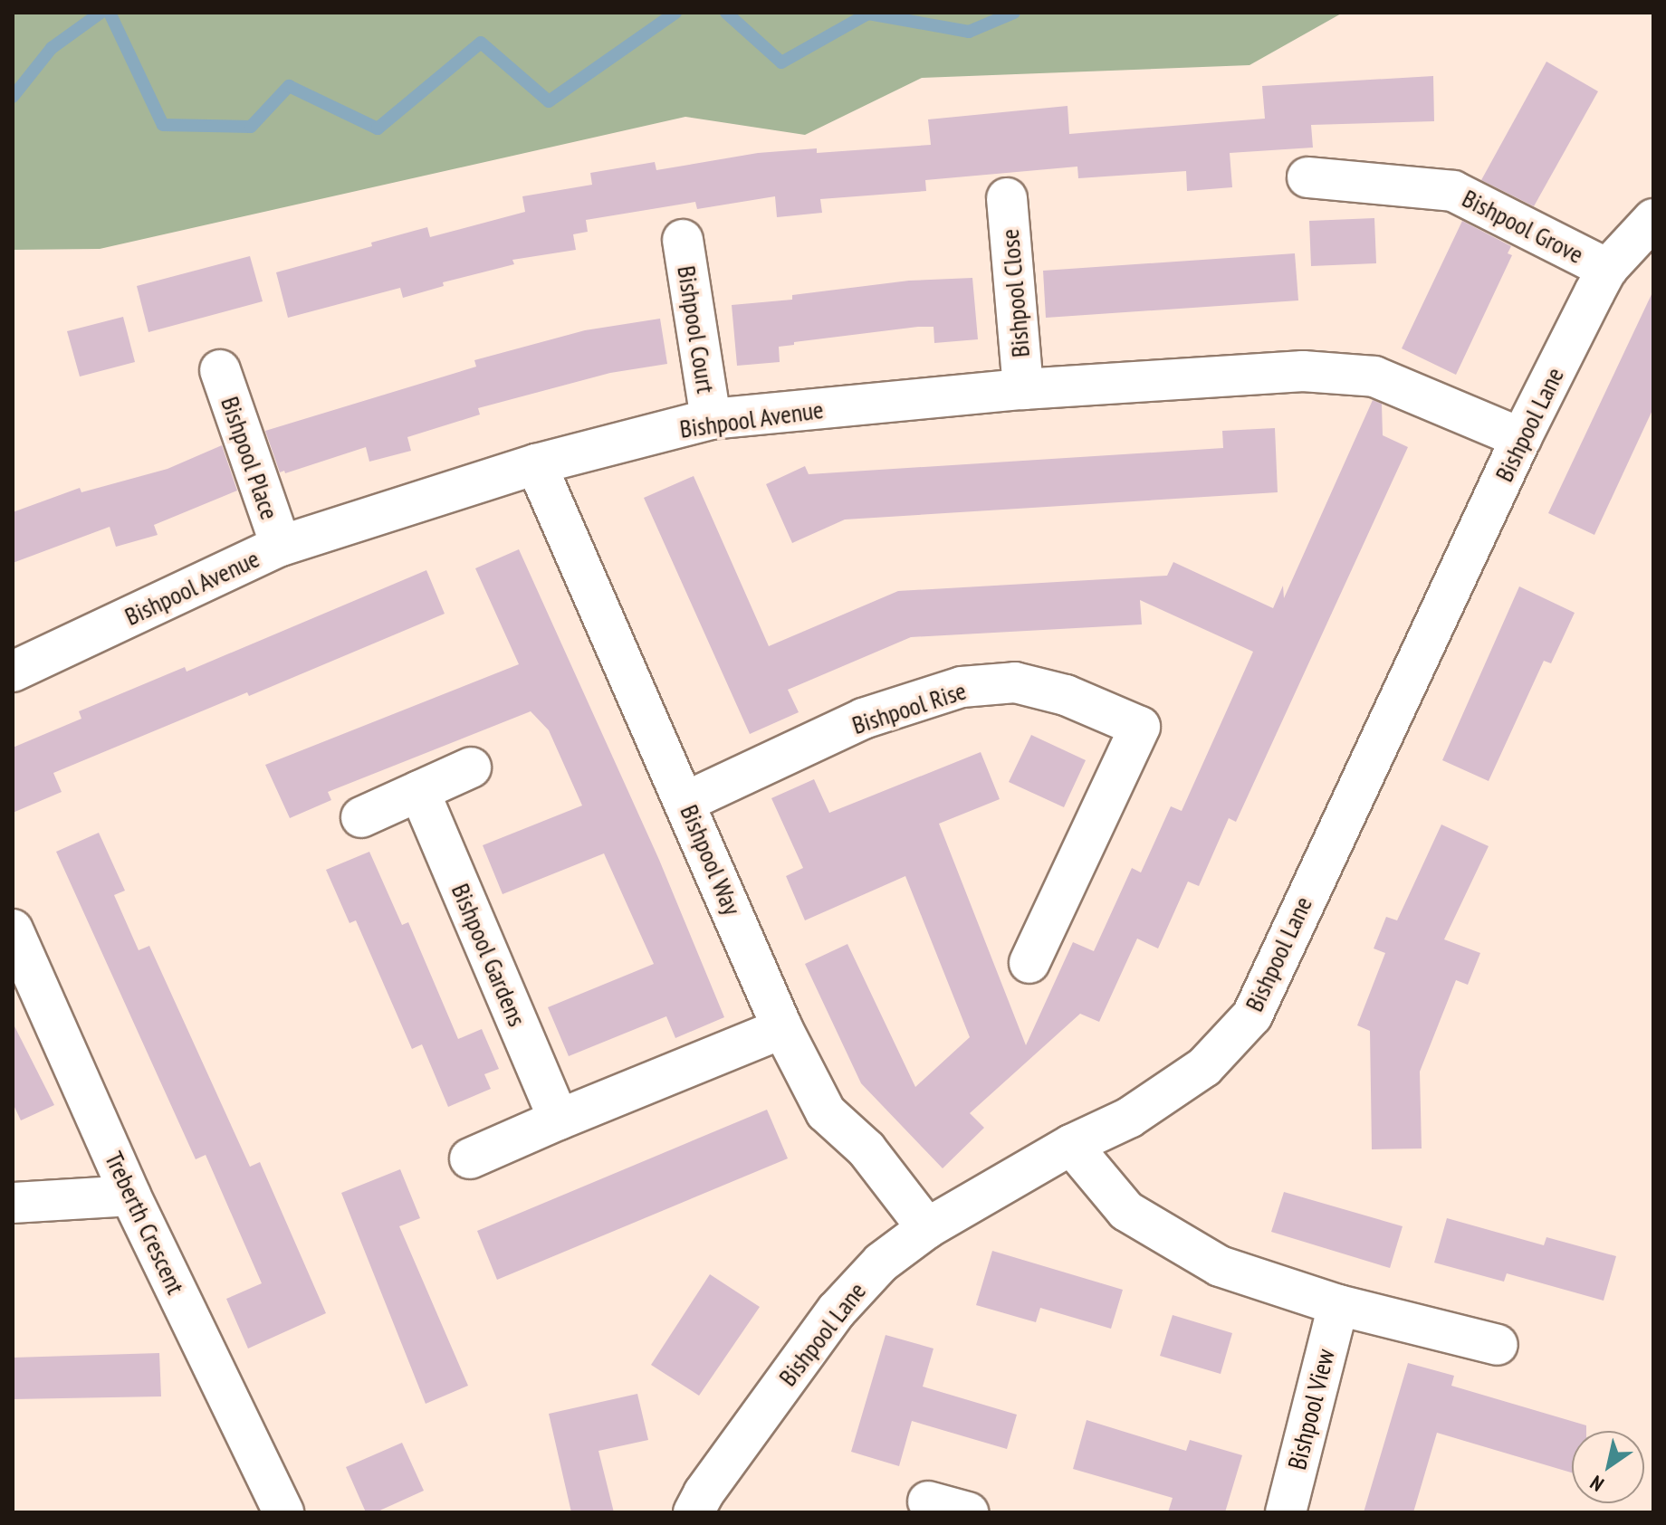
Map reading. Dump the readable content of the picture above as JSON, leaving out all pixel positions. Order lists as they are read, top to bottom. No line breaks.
{"streets":{"street":["Bishpool Grove","Bishpool Close","Bishpool Court","Bishpool Avenue","Bishpool Lane","Bishpool Place","Bishpool Rise","Bishpool Way","Bishpool Gardens","Treberth Crescent","Bishpool View"]},"crossings":[["Bishpool Grove","Bishpool Lane"],["Bishpool Close","Bishpool Avenue"],["Bishpool Court","Bishpool Avenue"],["Bishpool Avenue","Bishpool Lane"],["Bishpool Avenue","Bishpool Place"],["Bishpool Avenue","Bishpool Way"],["Bishpool Lane","Bishpool Way"],["Bishpool Rise","Bishpool Way"]],"north":"bottom left"}
